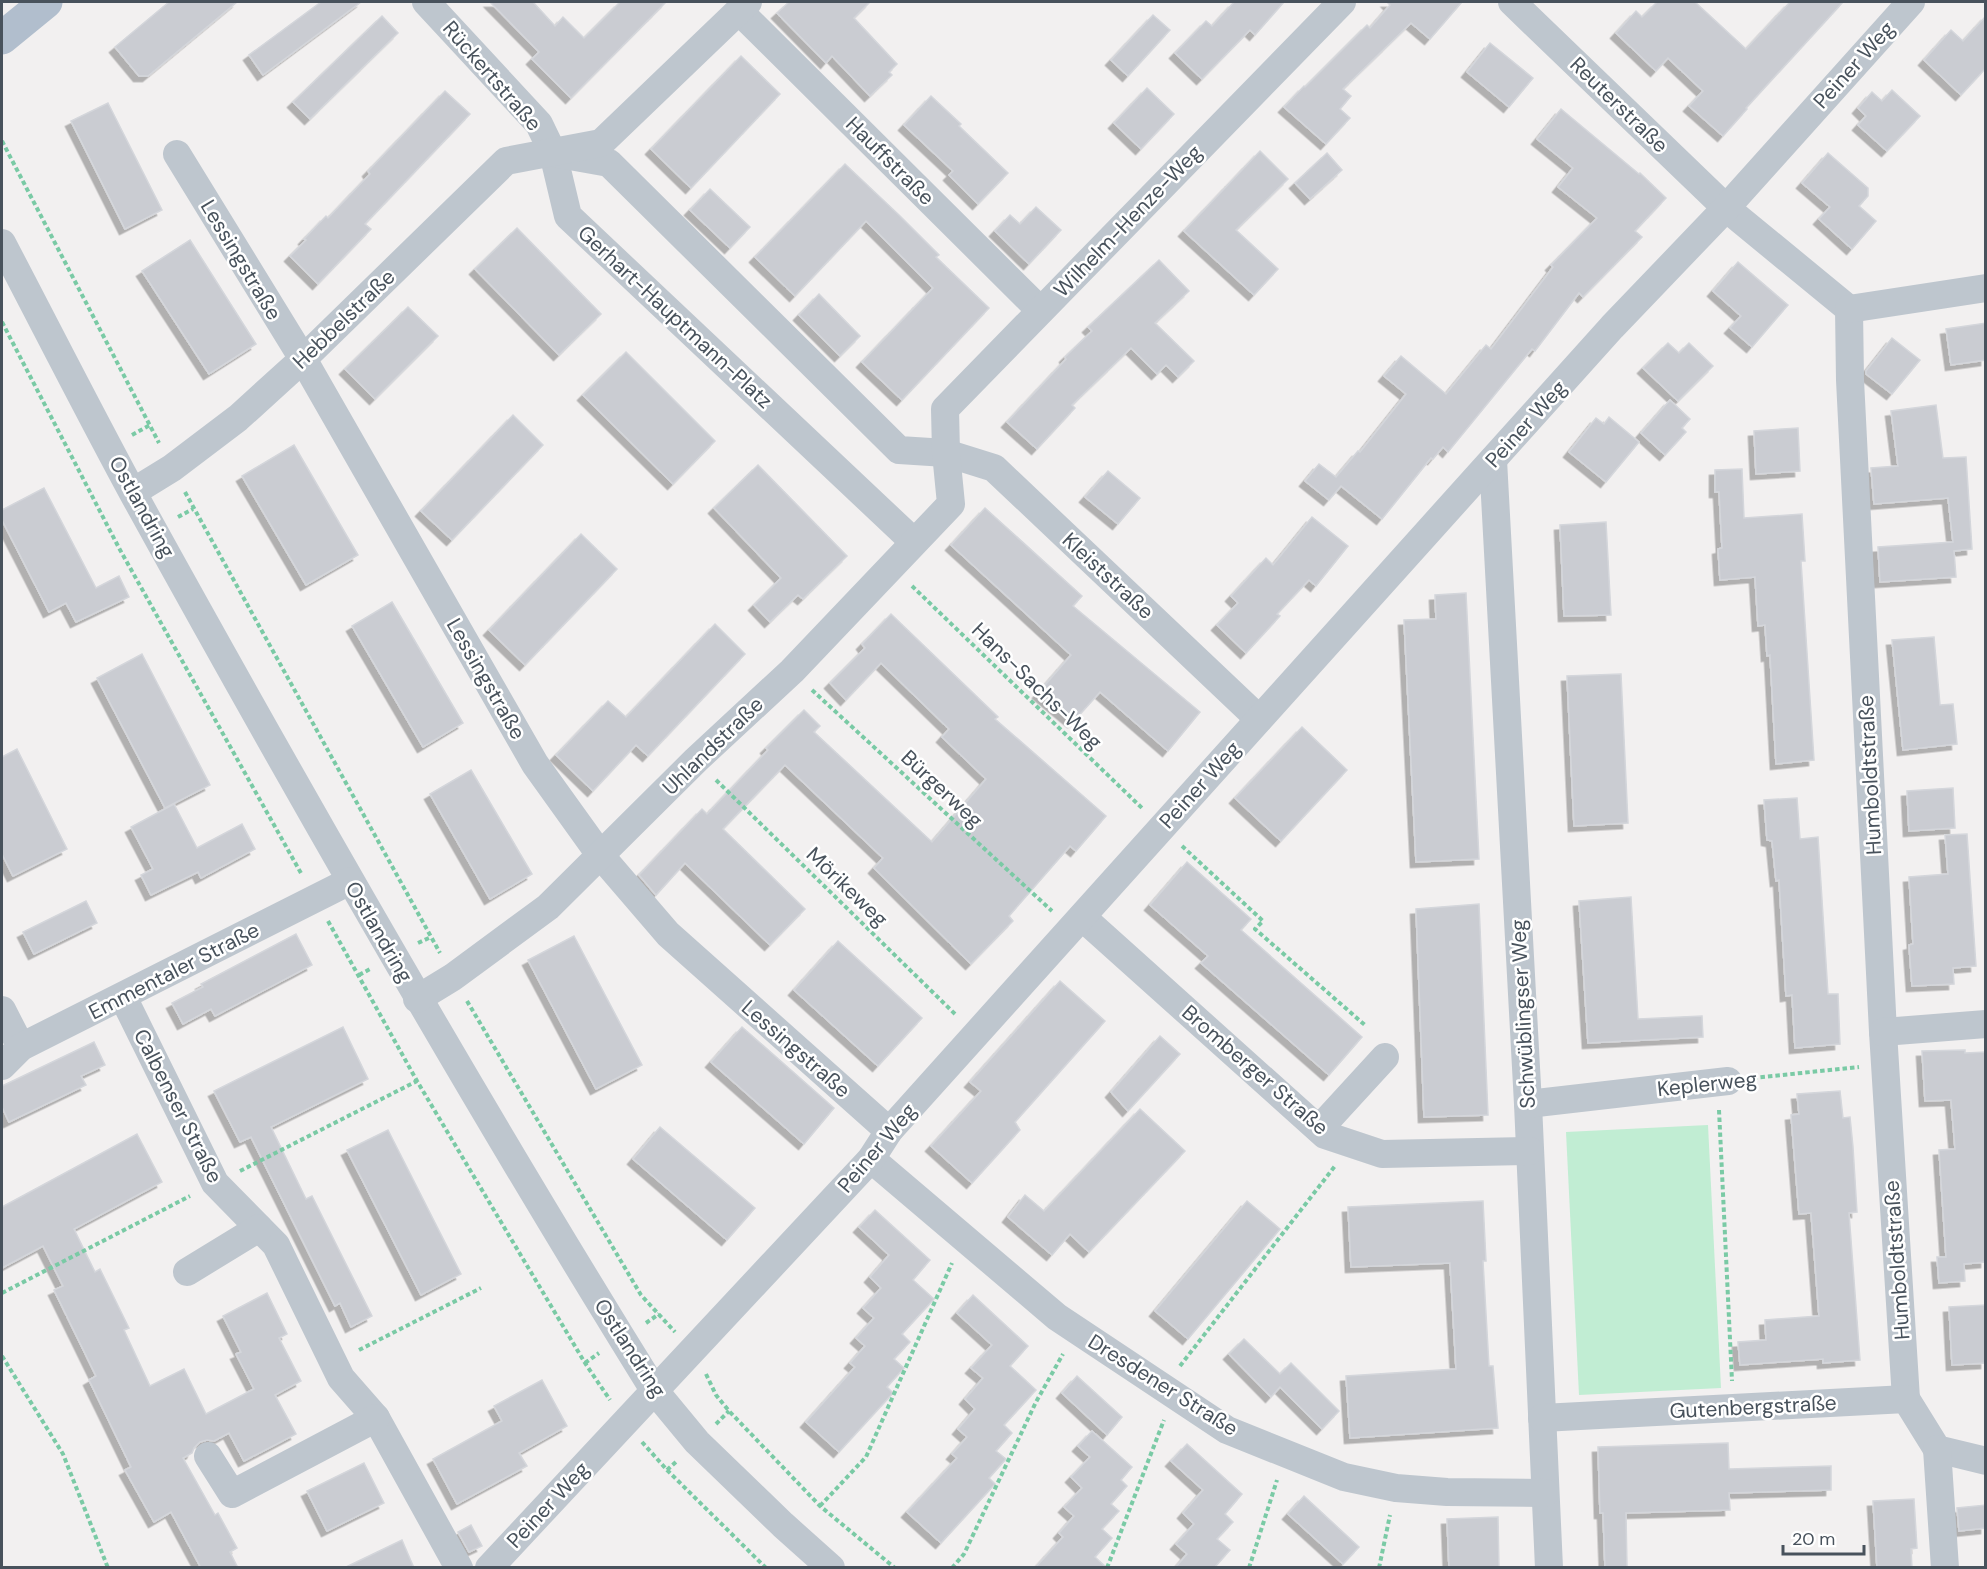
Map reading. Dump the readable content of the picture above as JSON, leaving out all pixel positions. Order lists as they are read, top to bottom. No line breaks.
{"streets":{"street":["Peiner Weg","Rückertstraße","Reuterstraße","Hauffstraße","Wilhelm-Henze-Weg","Lessingstraße","Gerhart-Hauptmann-Platz","Hebbelstraße","Ostlandring","Kleiststraße","Uhlandstraße","Humboldtstraße","Emmentaler Straße","Schwüblingser Weg","Bromberger Straße","Keplerweg","Calbenser Straße","Dresdener Straße","Gutenbergstraße"],"path":["Hans-Sachs-Weg","Bürgerweg","Mörikeweg"]},"crossings":[["Peiner Weg","Reuterstraße"],["Peiner Weg","Lessingstraße"],["Peiner Weg","Ostlandring"],["Peiner Weg","Kleiststraße"],["Peiner Weg","Hans-Sachs-Weg"],["Peiner Weg","Bürgerweg"],["Peiner Weg","Mörikeweg"],["Peiner Weg","Schwüblingser Weg"],["Peiner Weg","Bromberger Straße"],["Peiner Weg","Dresdener Straße"],["Rückertstraße","Gerhart-Hauptmann-Platz"],["Rückertstraße","Hebbelstraße"],["Hauffstraße","Wilhelm-Henze-Weg"],["Hauffstraße","Hebbelstraße"],["Wilhelm-Henze-Weg","Kleiststraße"],["Wilhelm-Henze-Weg","Uhlandstraße"],["Lessingstraße","Hebbelstraße"],["Lessingstraße","Uhlandstraße"],["Gerhart-Hauptmann-Platz","Hebbelstraße"],["Gerhart-Hauptmann-Platz","Uhlandstraße"],["Hebbelstraße","Ostlandring"],["Ostlandring","Uhlandstraße"],["Ostlandring","Emmentaler Straße"],["Kleiststraße","Uhlandstraße"],["Hans-Sachs-Weg","Uhlandstraße"],["Uhlandstraße","Bürgerweg"],["Uhlandstraße","Mörikeweg"],["Humboldtstraße","Keplerweg"],["Humboldtstraße","Gutenbergstraße"],["Bürgerweg","Bromberger Straße"],["Emmentaler Straße","Calbenser Straße"],["Schwüblingser Weg","Bromberger Straße"],["Schwüblingser Weg","Keplerweg"],["Schwüblingser Weg","Dresdener Straße"],["Schwüblingser Weg","Gutenbergstraße"]],"scale_bar":"20 m"}
